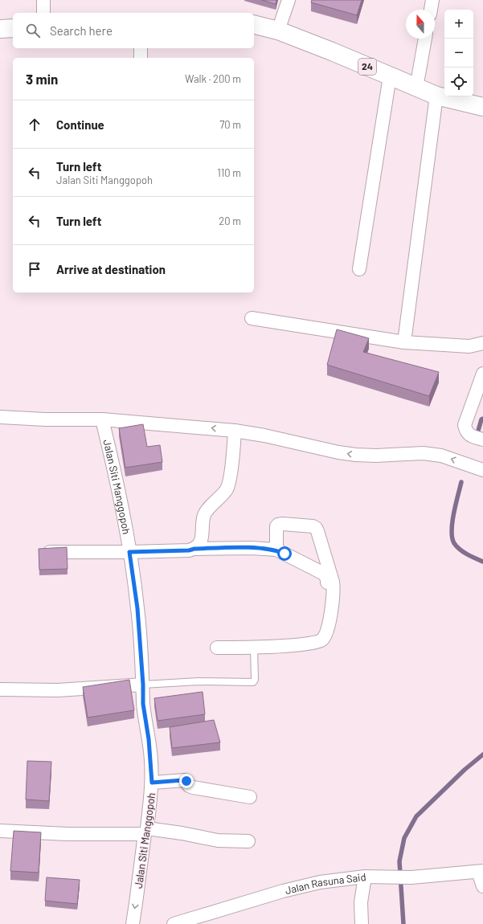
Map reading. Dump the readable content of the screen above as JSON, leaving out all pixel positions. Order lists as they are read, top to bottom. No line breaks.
{"streets":{"highway":["24"],"street":["Jalan Siti Manggopoh","Jalan Rasuna Said"]},"north":"top","page":{"map_buttons":["+","−"],"search":"Search here","heading":["3 min","Walk · 200 m"],"list":[["Continue","70 m"],["Turn left","Jalan Siti Manggopoh","110 m"],["Turn left","20 m"],"Arrive at destination"]}}
